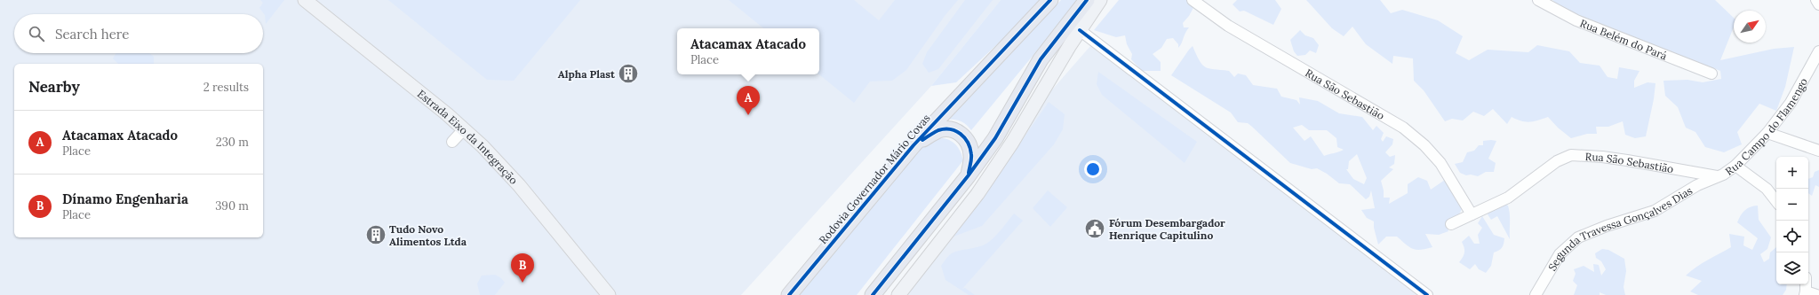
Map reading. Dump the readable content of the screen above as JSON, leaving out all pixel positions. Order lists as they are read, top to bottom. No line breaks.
{"streets":{"highway":["Rodovia Governador Mário Covas"],"main road":["Estrada Eixo da Integração"],"street":["Rua Belém do Pará","Rua São Sebastião","Rua Campo do Flamengo","Segunda Travessa Gonçalves Dias"]},"crossings":[["Rua São Sebastião","Rua Campo do Flamengo"],["Rua São Sebastião","Segunda Travessa Gonçalves Dias"],["Rua Campo do Flamengo","Segunda Travessa Gonçalves Dias"]],"places":{"building":["Alpha Plast","Tudo Novo Alimentos Ltda"],"public building":["Fórum Desembargador Henrique Capitulino"]},"north":"top right","page":{"search":"Search here","popup":["Atacamax Atacado","Place"],"heading":["Nearby","2 results"],"pins":["A","B"],"list":[{"mark":"A","name":"Atacamax Atacado","note":"Place","value":"230 m"},{"mark":"B","name":"Dínamo Engenharia","note":"Place","value":"390 m"}],"map_buttons":["+","−"]}}
